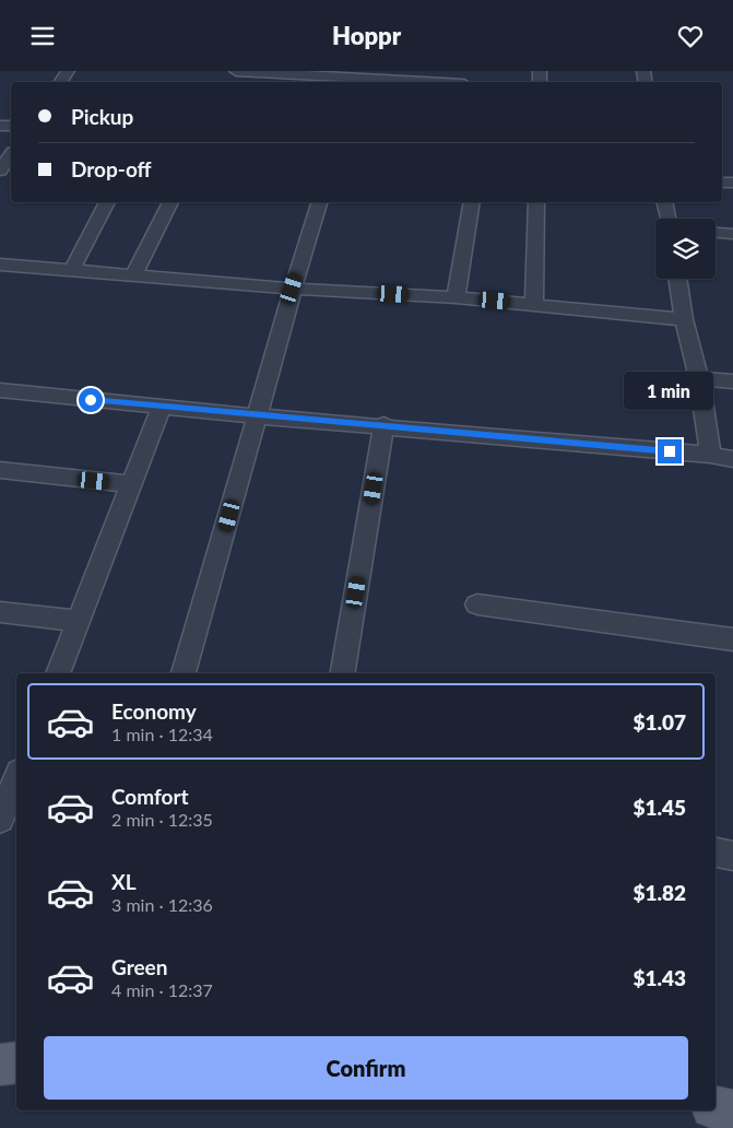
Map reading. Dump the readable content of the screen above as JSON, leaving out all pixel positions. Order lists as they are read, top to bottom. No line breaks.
{"page":{"header":"Hoppr","banner":["Pickup","Drop-off"],"bubble":"1 min","list":[{"name":"Economy","note":"1 min · 12:34","value":"$1.07"},{"name":"Comfort","note":"2 min · 12:35","value":"$1.45"},{"name":"XL","note":"3 min · 12:36","value":"$1.82"},{"name":"Green","note":"4 min · 12:37","value":"$1.43"}],"buttons":"Confirm"}}
